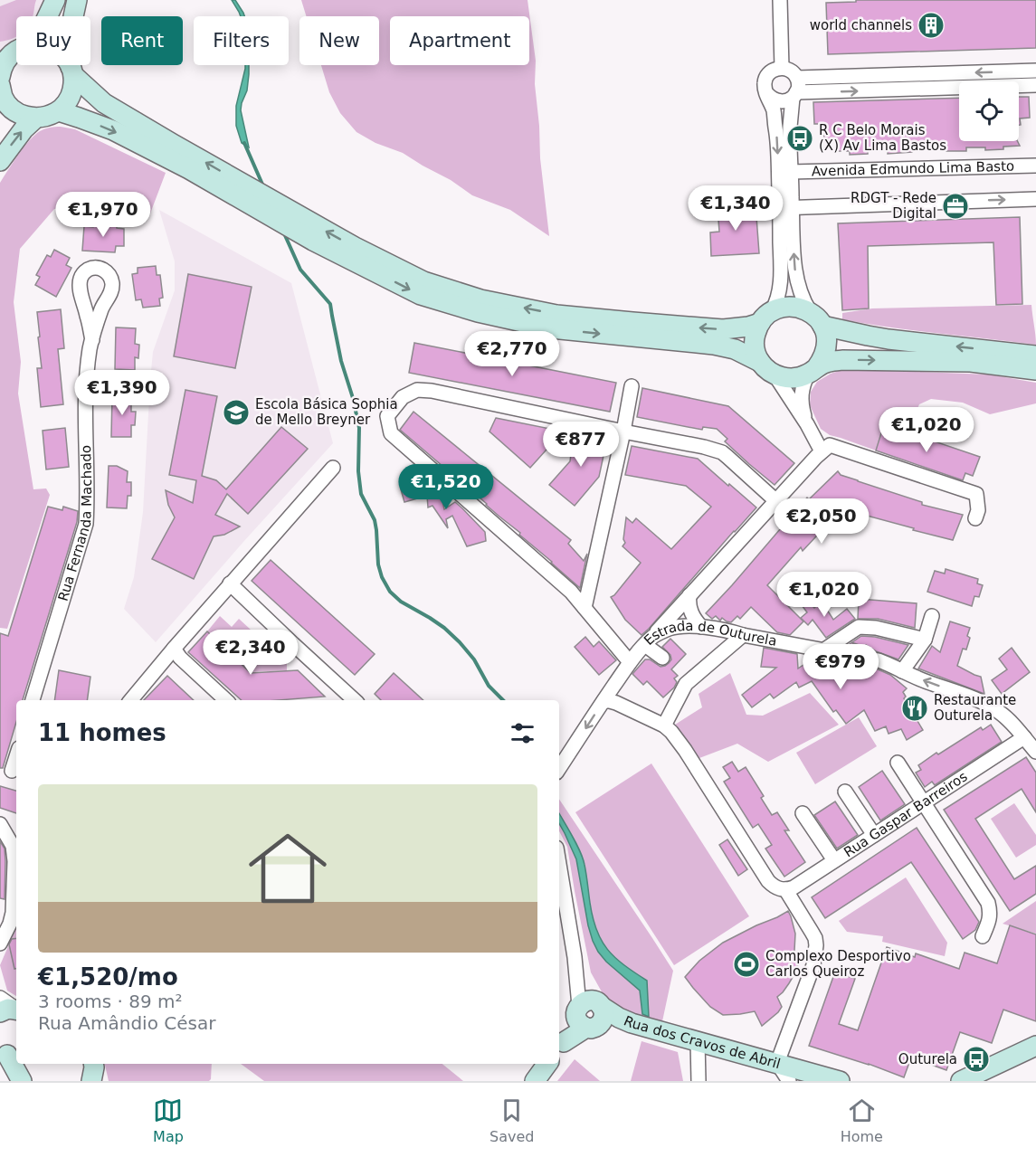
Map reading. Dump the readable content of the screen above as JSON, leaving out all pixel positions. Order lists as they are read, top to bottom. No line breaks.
{"streets":{"street":["Avenida Edmundo Lima Basto","Rua Fernanda Machado","Estrada de Outurela","Rua Gaspar Barreiros","Rua dos Cravos de Abril"]},"crossings":[["Estrada de Outurela","Rua Gaspar Barreiros"]],"places":{"building":["world channels"],"bus stop":["R C Belo Morais (X) Av Lima Bastos","Outurela"],"office":["RDGT - Rede Digital"],"school or university":["Escola Básica Sophia de Mello Breyner"],"restaurant":["Restaurante Outurela"],"sports":["Complexo Desportivo Carlos Queiroz"]},"page":{"chip":["Buy","Rent","Filters","New","Apartment"],"price":["€1,340","€1,970","€2,770","€1,390","€1,020","€877","€1,520","€2,050","€1,020","€2,340","€979"],"heading":"11 homes","list":[{"name":"€1,520/mo","note":"3 rooms · 89 m² · Rua Amândio César"}],"tabs":["Map","Saved","Home"]}}
